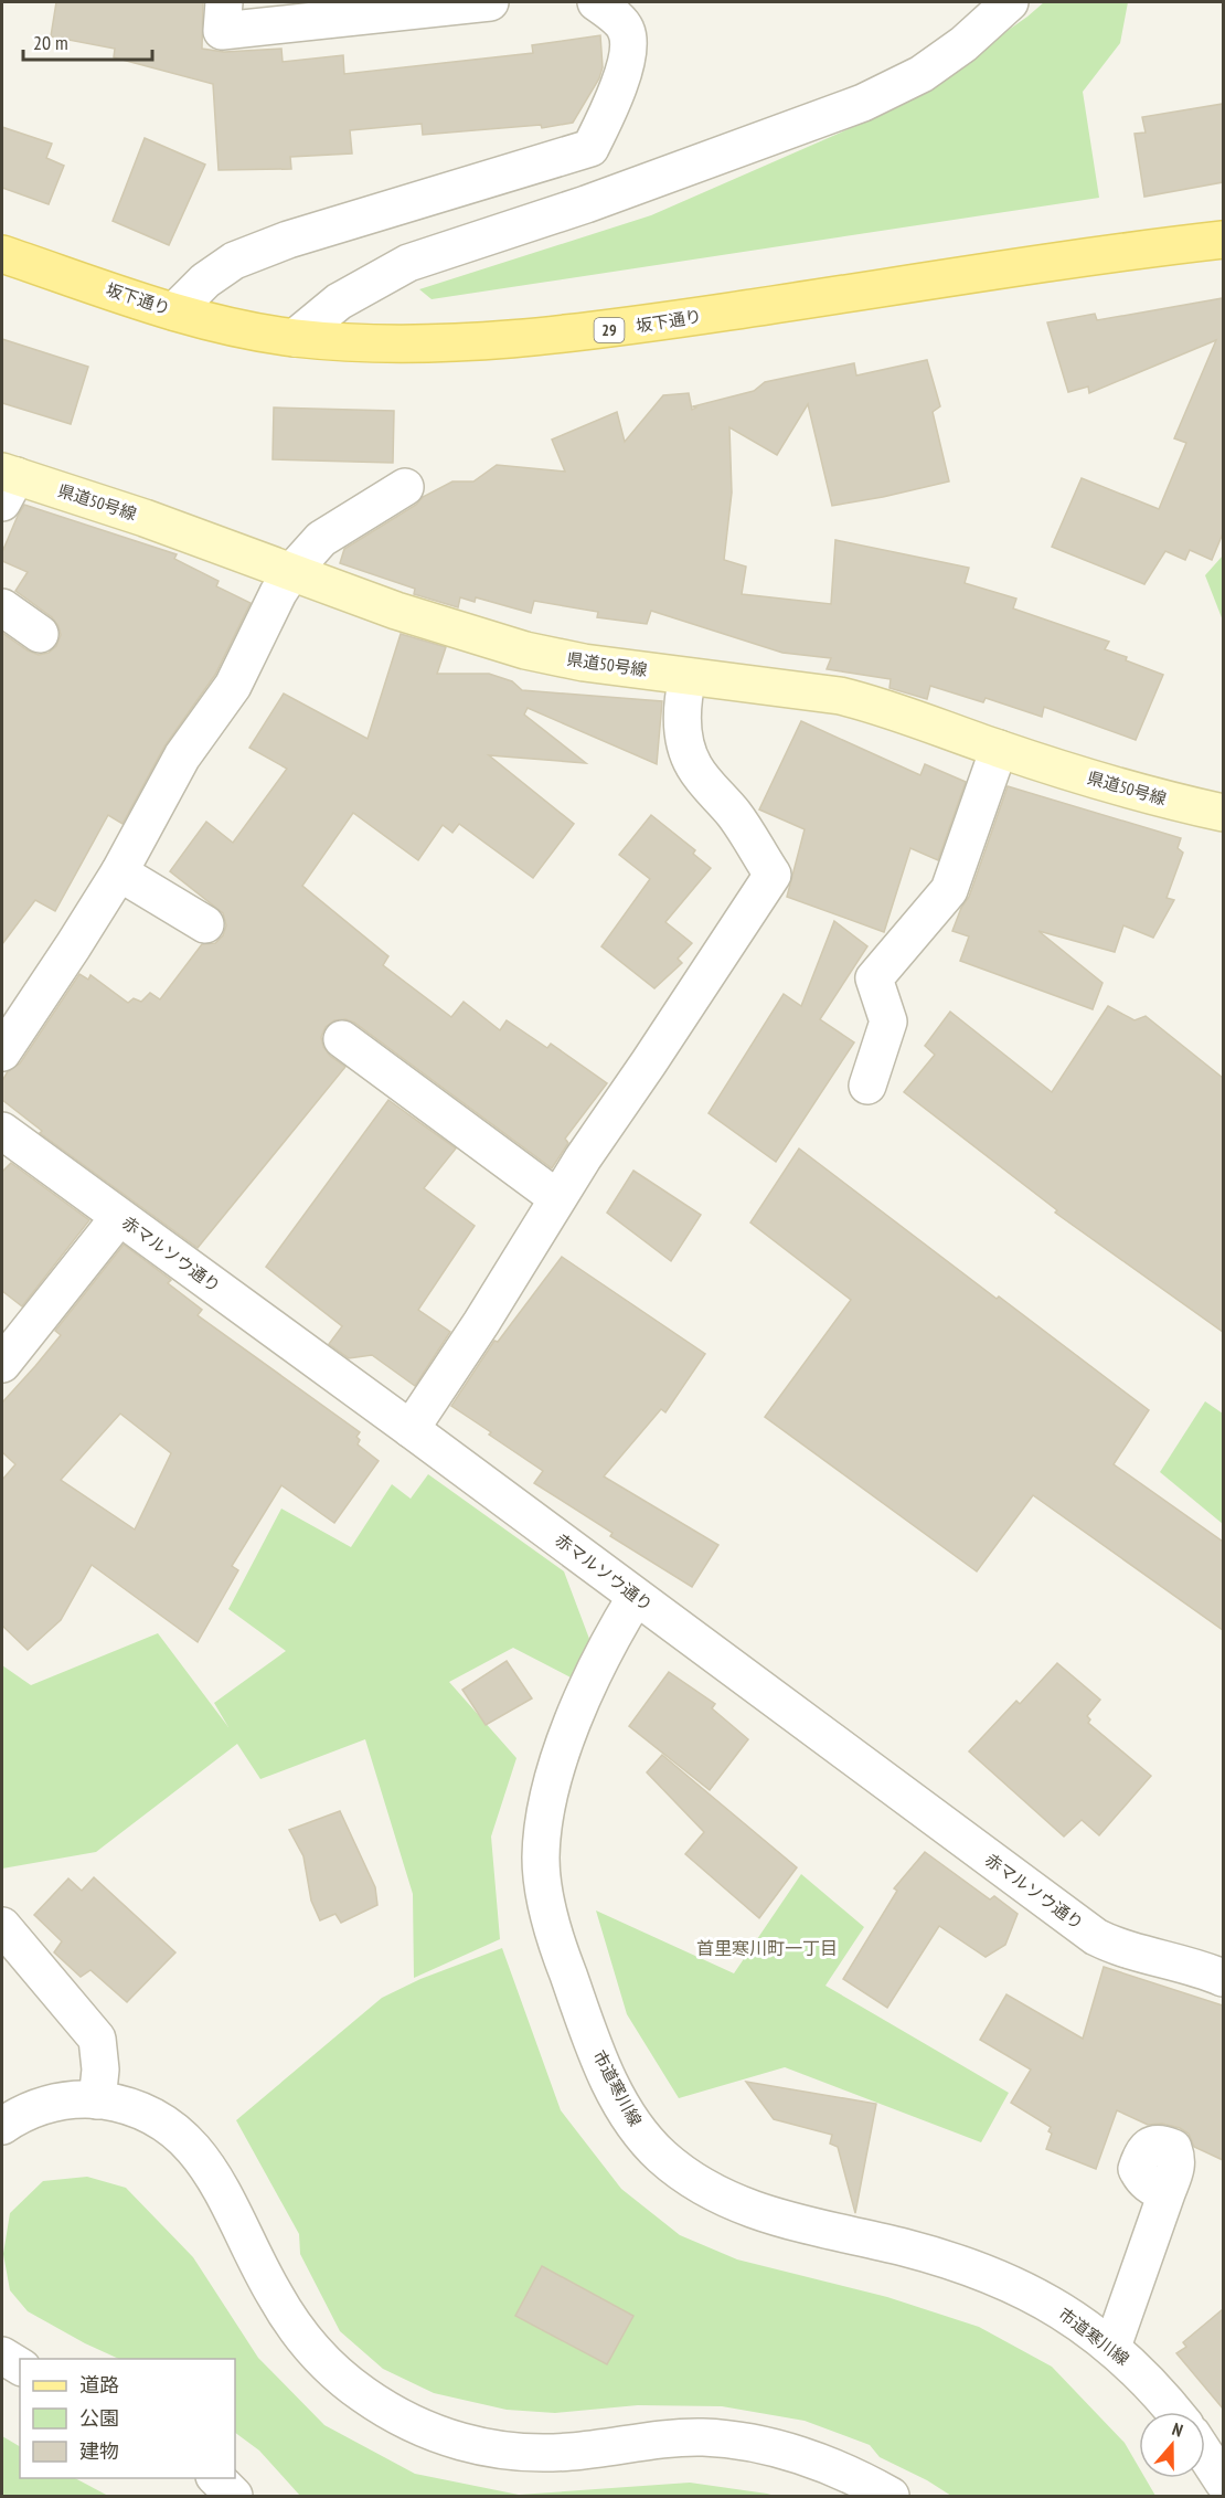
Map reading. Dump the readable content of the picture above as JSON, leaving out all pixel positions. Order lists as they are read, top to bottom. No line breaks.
{"streets":{"main road":["坂下通り","29","県道50号線"],"street":["赤マルソウ通り","市道寒川線"]},"crossings":[["赤マルソウ通り","市道寒川線"]],"districts":["首里寒川町一丁目"],"legend":["道路","公園","建物"],"scale_bar":"20 m","north":"top"}
